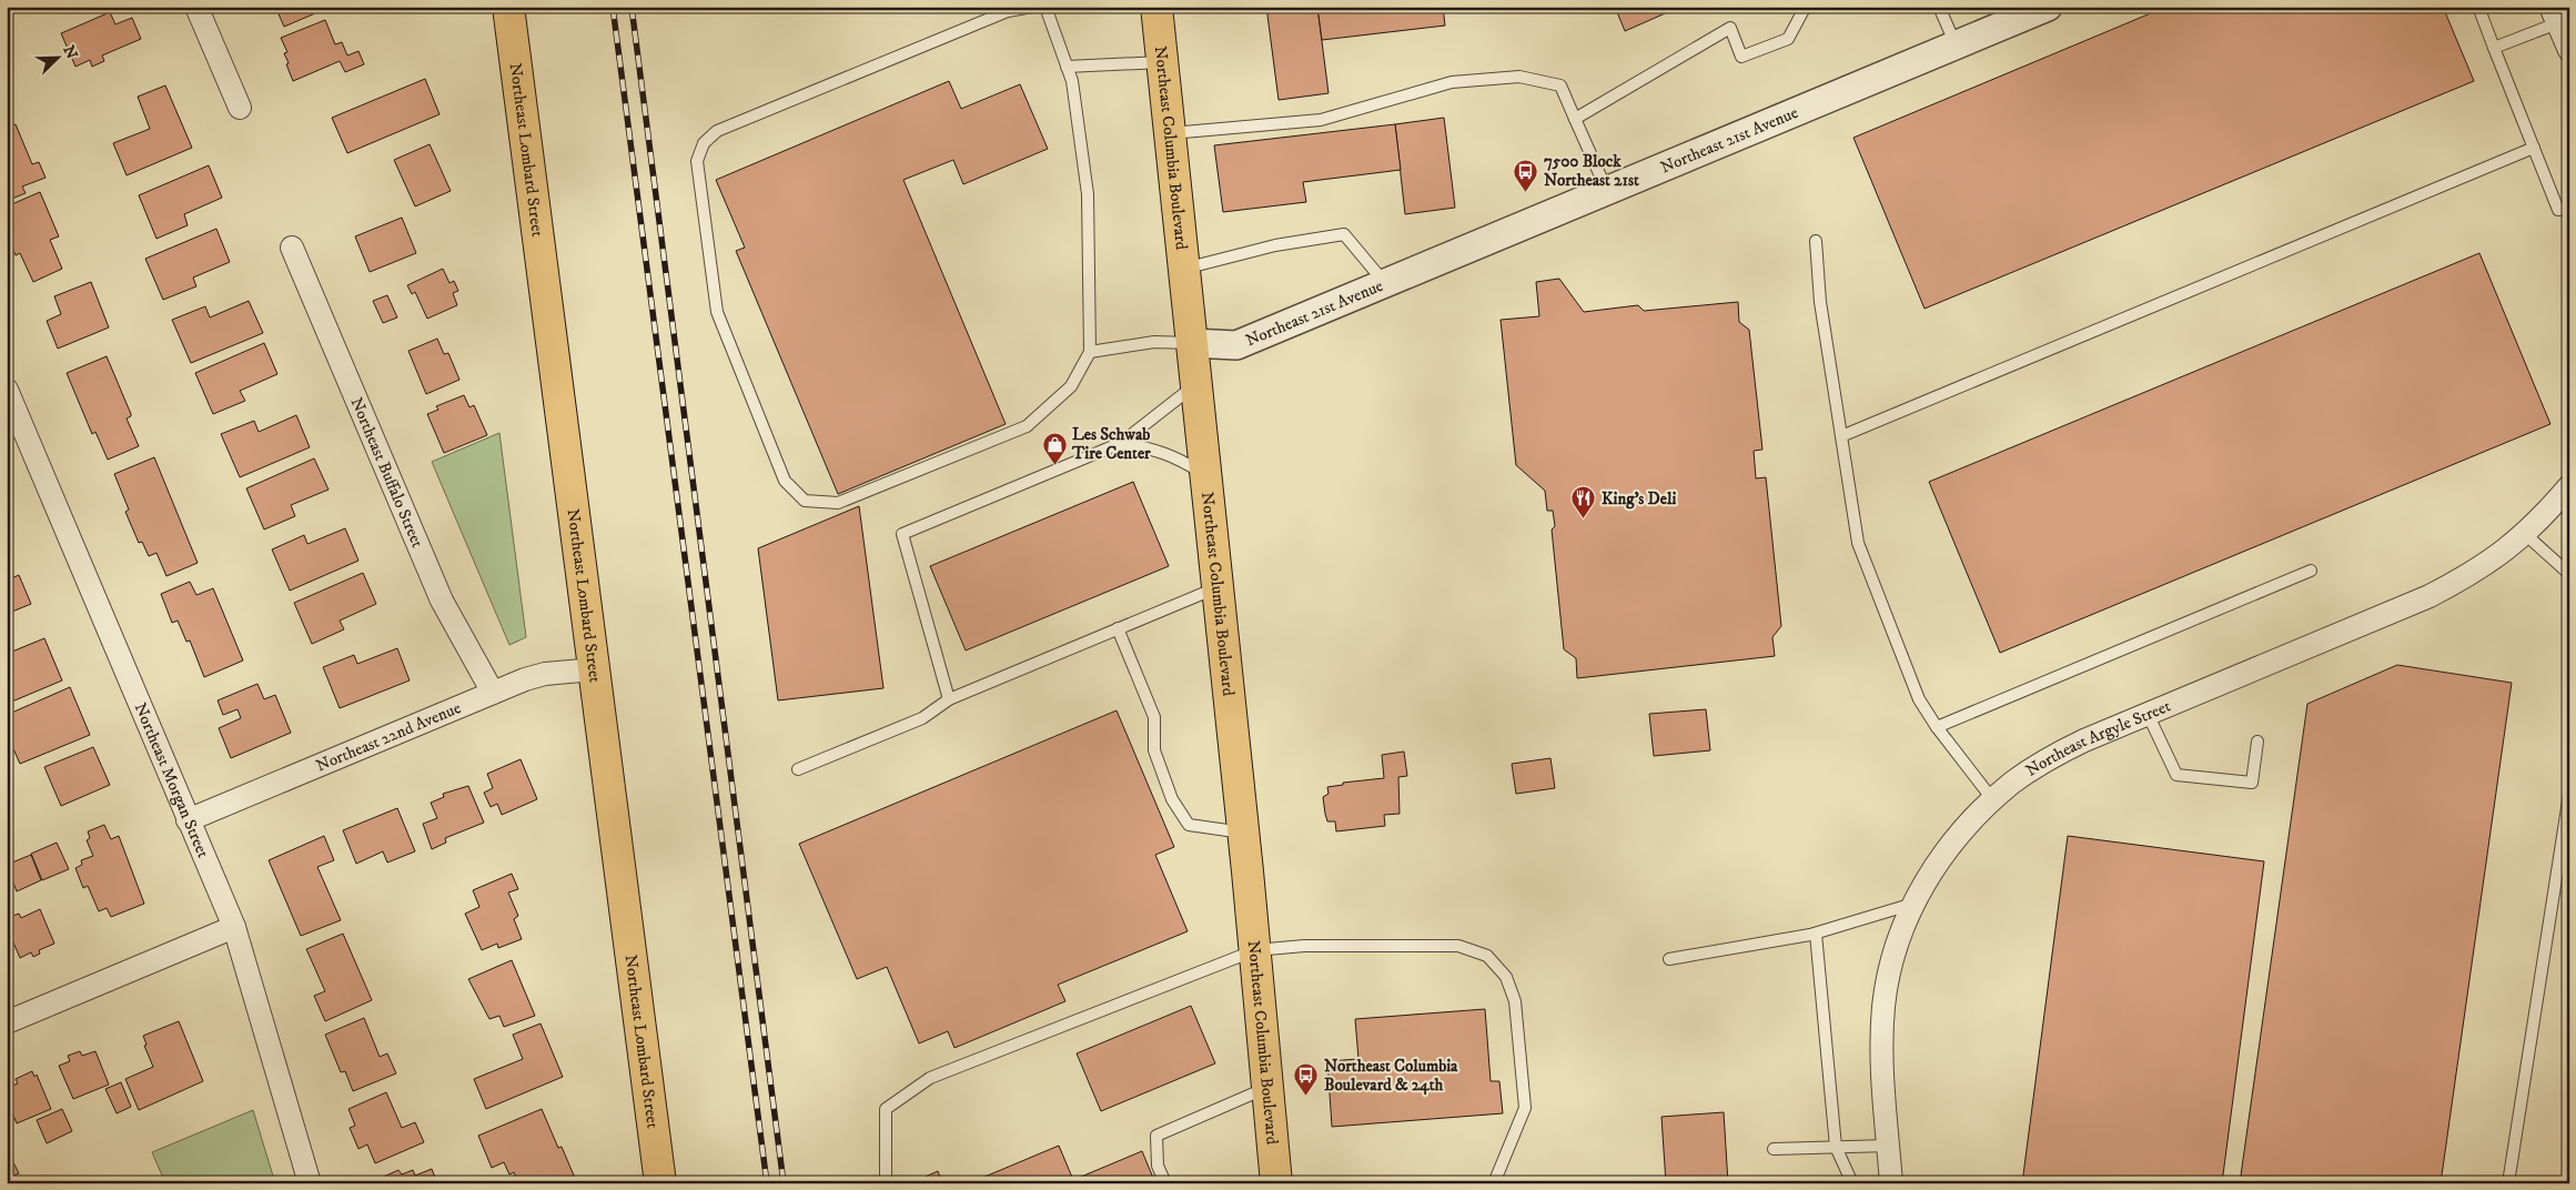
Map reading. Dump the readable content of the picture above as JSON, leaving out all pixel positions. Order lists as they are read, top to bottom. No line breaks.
{"streets":{"main road":["Northeast Columbia Boulevard","Northeast Lombard Street"],"street":["Northeast 21st Avenue","Northeast Buffalo Street","Northeast 22nd Avenue","Northeast Argyle Street","Northeast Morgan Street"]},"crossings":[["Northeast 21st Avenue","Northeast Columbia Boulevard"],["Northeast Lombard Street","Northeast 22nd Avenue"],["Northeast Buffalo Street","Northeast 22nd Avenue"],["Northeast 22nd Avenue","Northeast Morgan Street"]],"places":{"bus stop":["7500 Block Northeast 21st","Northeast Columbia Boulevard & 24th"],"shop":["Les Schwab Tire Center"],"restaurant":["King's Deli"]},"north":"top right"}
